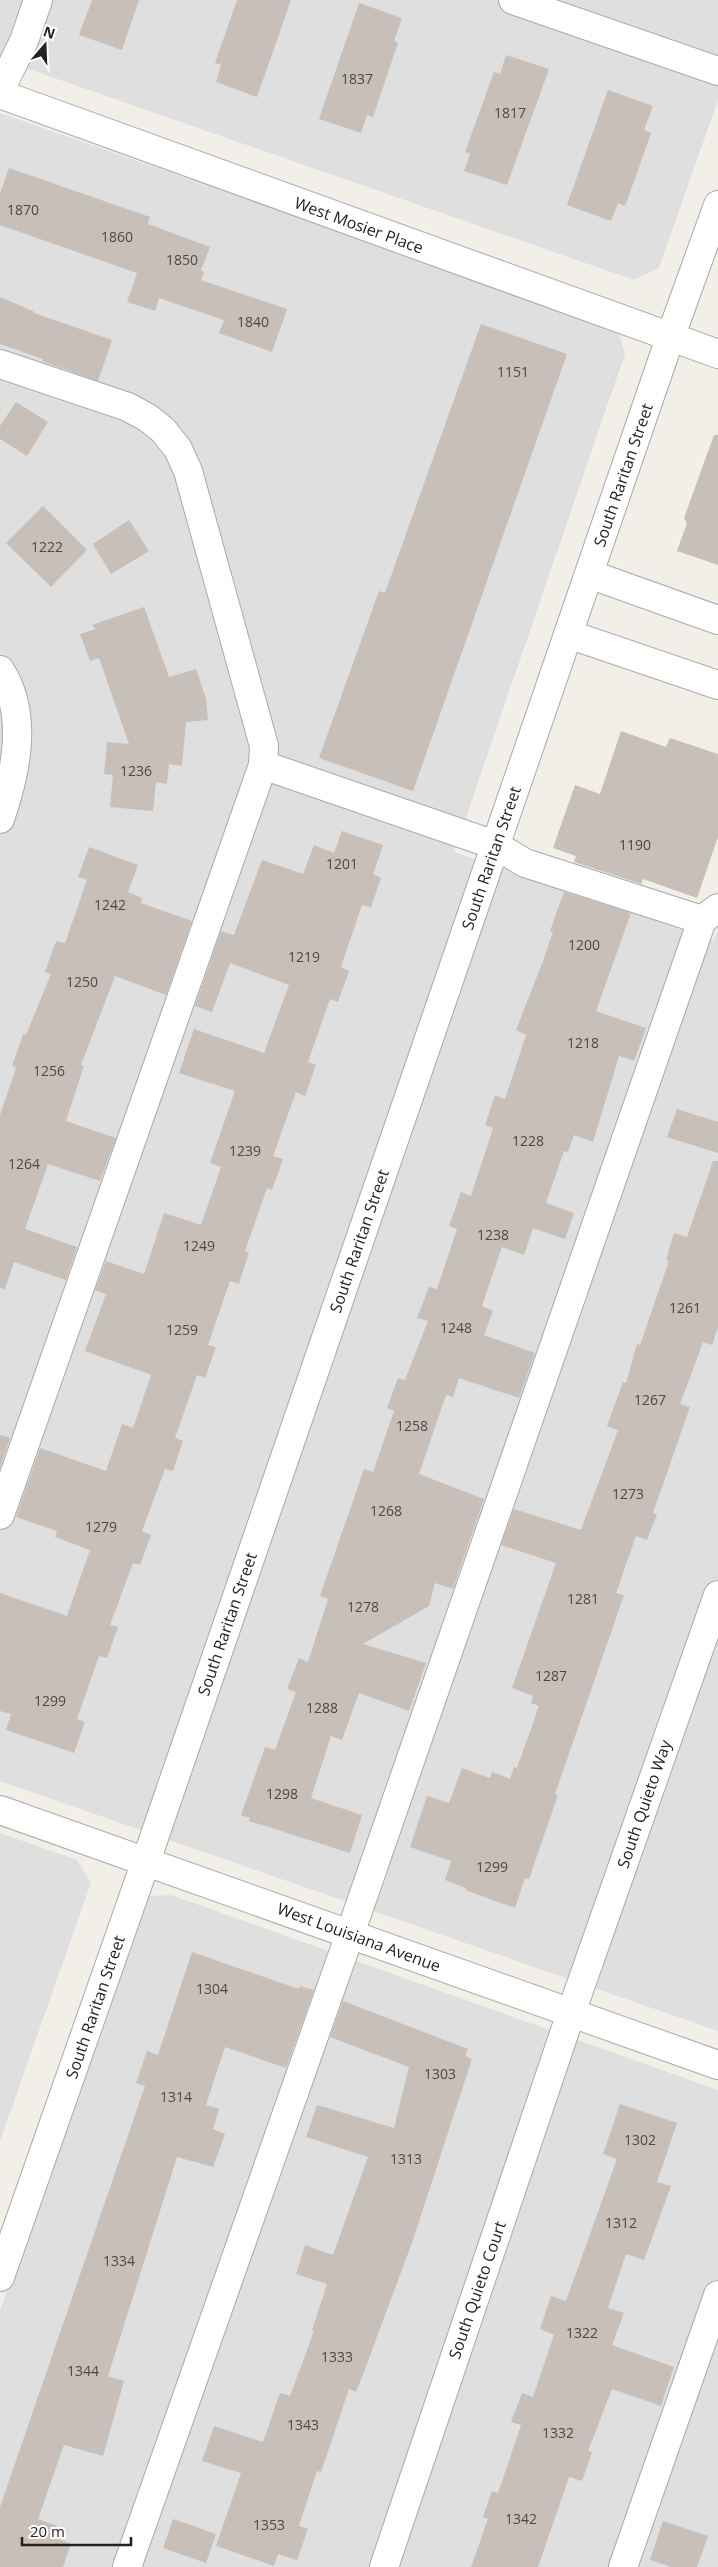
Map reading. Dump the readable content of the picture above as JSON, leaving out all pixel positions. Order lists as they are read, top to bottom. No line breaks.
{"streets":{"street":["West Mosier Place","South Raritan Street","South Quieto Way","West Louisiana Avenue","South Quieto Court"]},"crossings":[["West Mosier Place","South Raritan Street"],["South Raritan Street","West Louisiana Avenue"],["South Quieto Way","West Louisiana Avenue"],["South Quieto Way","South Quieto Court"],["West Louisiana Avenue","South Quieto Court"]],"house_numbers":["1837","1817","1870","1860","1850","1840","1151","1222","1236","1190","1201","1242","1200","1219","1250","1218","1256","1228","1239","1264","1238","1249","1261","1248","1259","1267","1258","1273","1268","1279","1281","1278","1287","1299","1288","1298","1299","1304","1303","1314","1302","1313","1312","1334","1322","1333","1344","1343","1332","1342","1353"],"scale_bar":"20 m","north":"top"}
